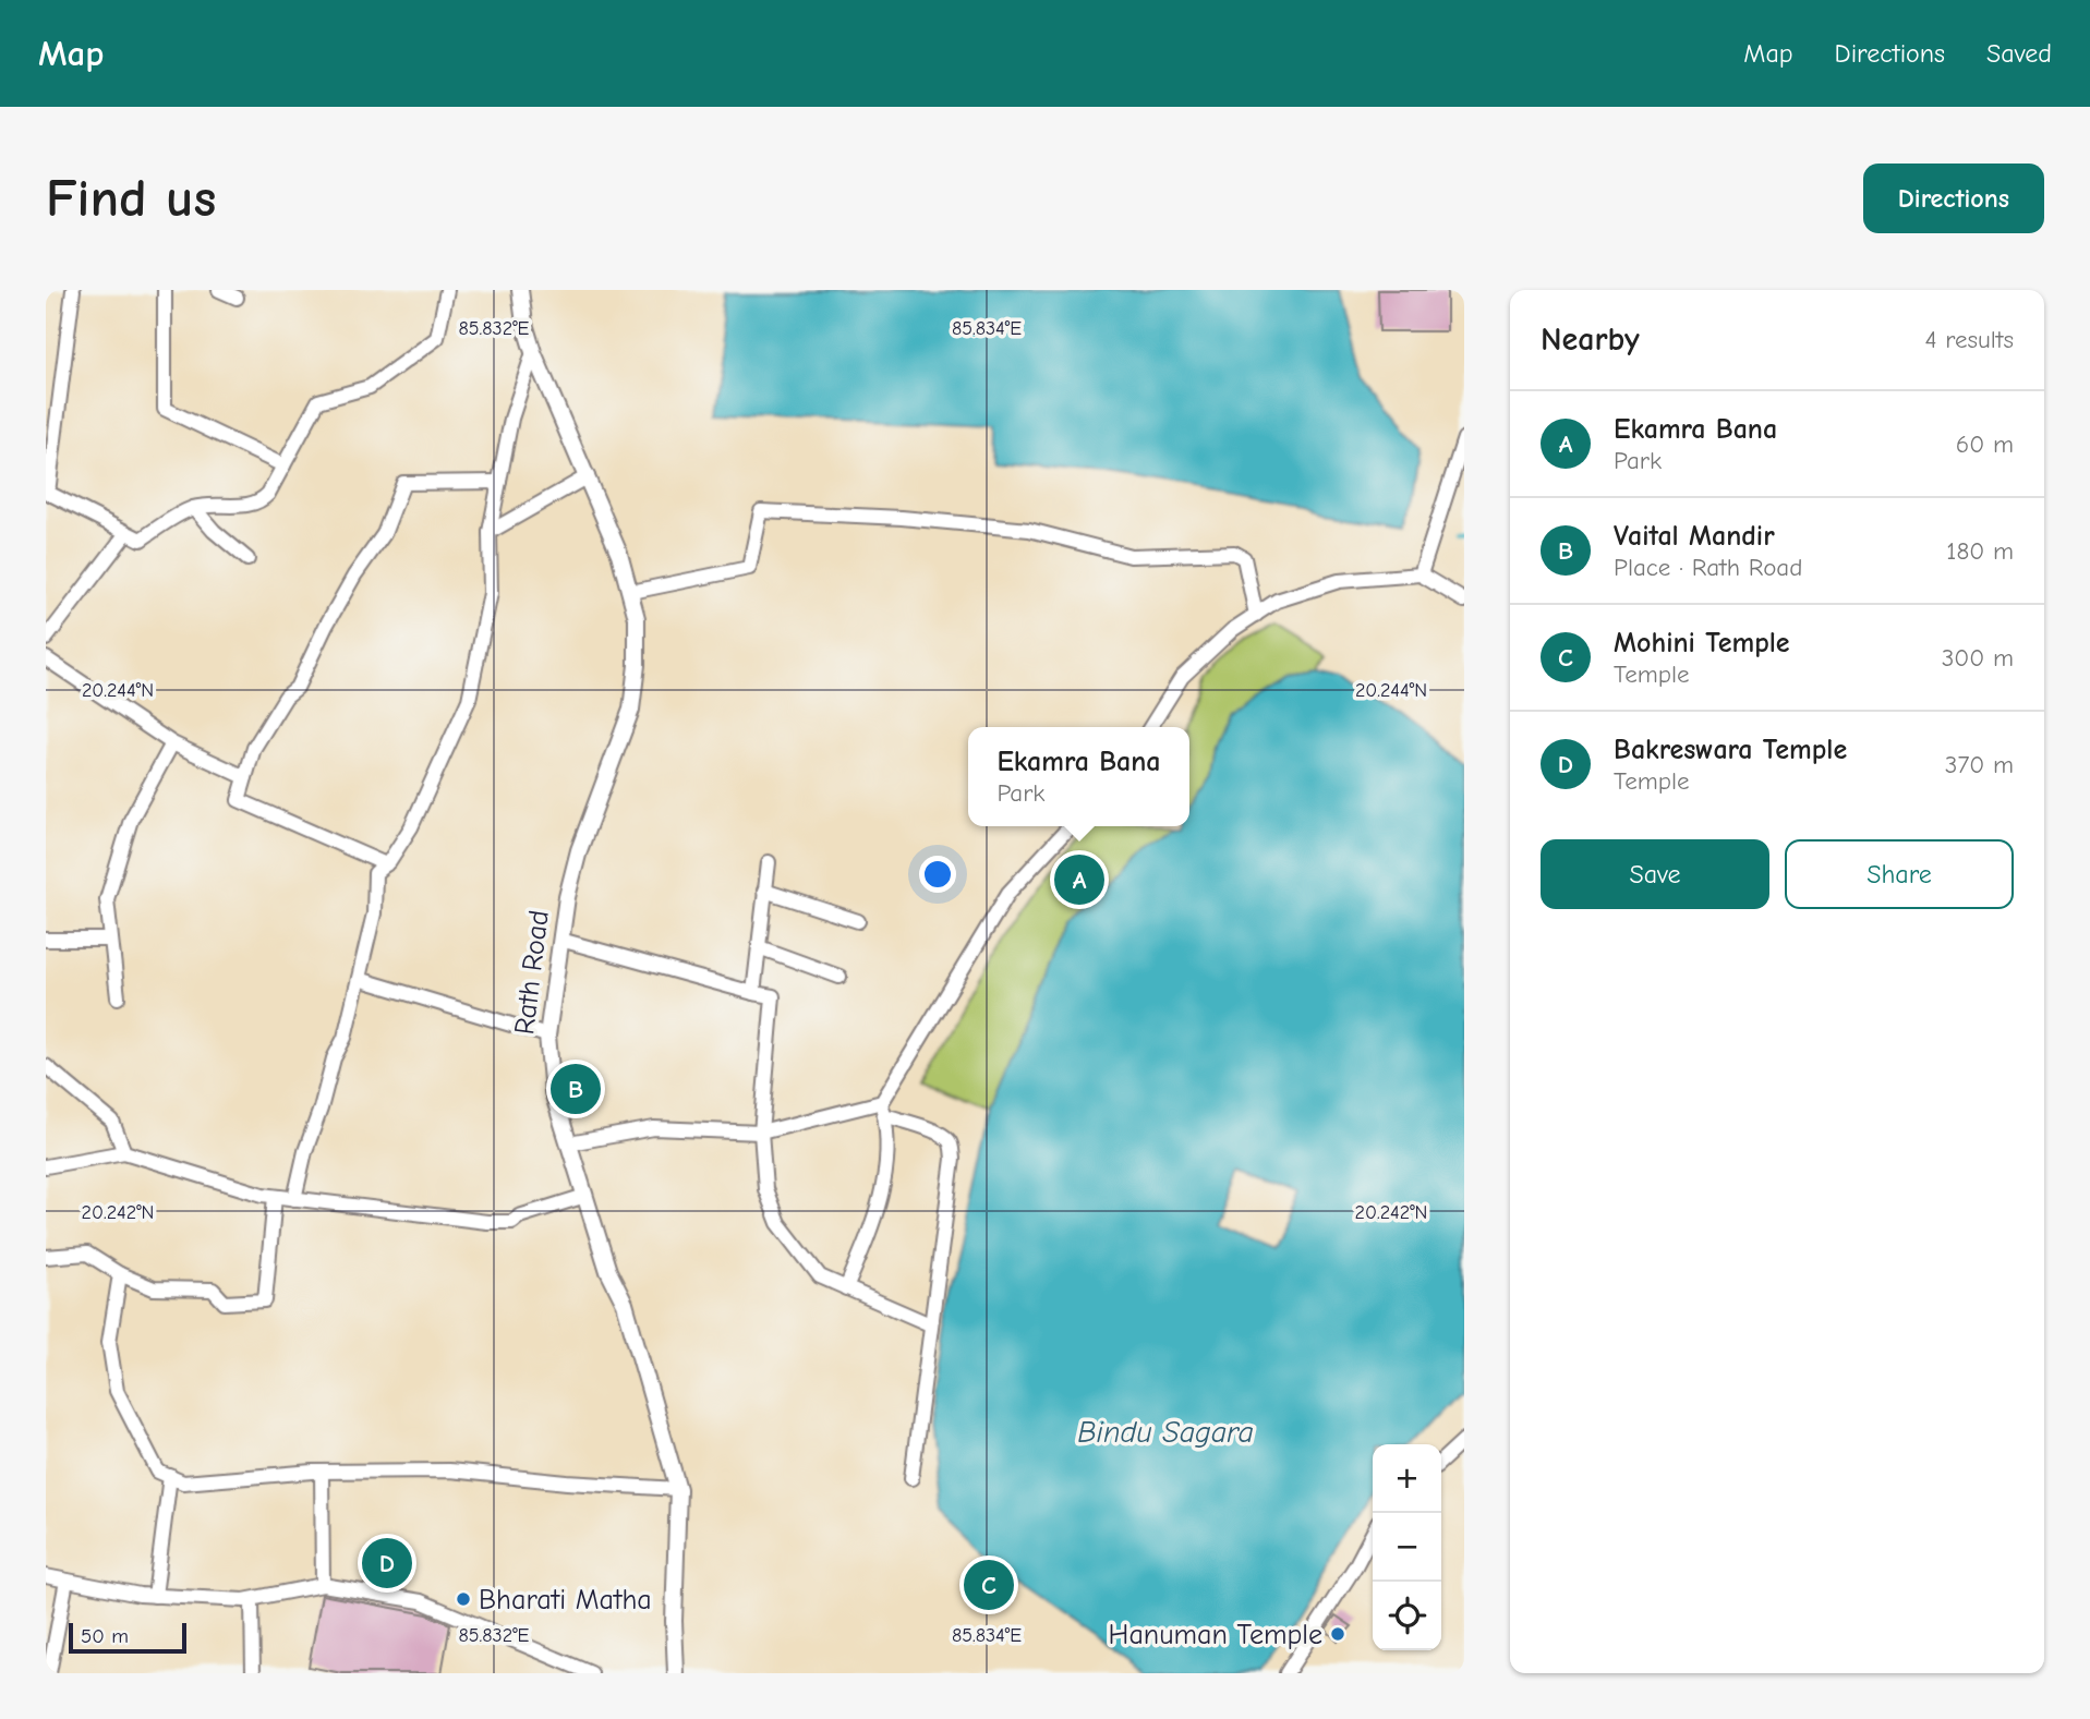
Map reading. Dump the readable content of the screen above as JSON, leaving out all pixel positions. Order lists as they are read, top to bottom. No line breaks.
{"streets":{"street":["Rath Road"]},"water":["Bindu Sagara"],"places":["Bharati Matha","Hanuman Temple"],"scale_bar":"50 m","page":{"header":"Map","nav":["Map","Directions","Saved"],"buttons":["Directions",["Save","Share"]],"title":"Find us","heading":["Nearby","4 results"],"list":[{"mark":"A","name":"Ekamra Bana","note":"Park","value":"60 m"},{"mark":"B","name":"Vaital Mandir","note":"Place · Rath Road","value":"180 m"},{"mark":"C","name":"Mohini Temple","note":"Temple","value":"300 m"},{"mark":"D","name":"Bakreswara Temple","note":"Temple","value":"370 m"}],"popup":["Ekamra Bana","Park"],"pins":["A","B","D","C"],"map_buttons":["+","−"],"scale":"50 m"},"coordinates":["85.832°E","85.834°E","20.244°N","20.242°N"]}
